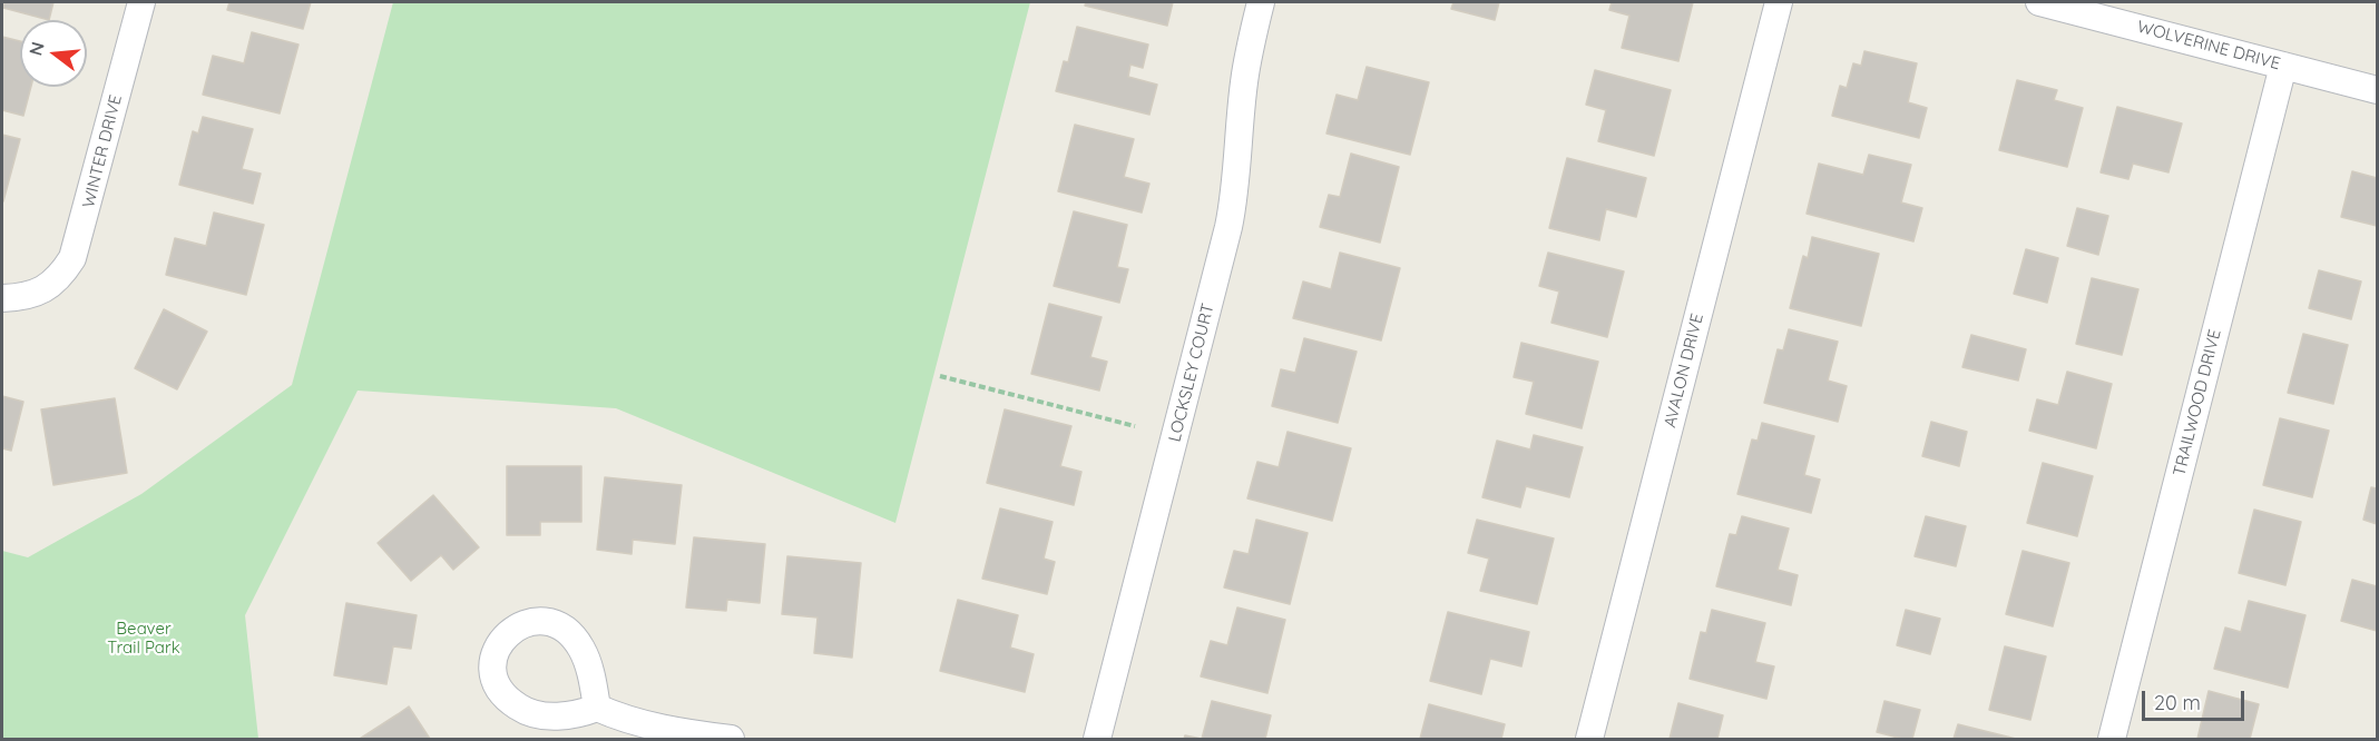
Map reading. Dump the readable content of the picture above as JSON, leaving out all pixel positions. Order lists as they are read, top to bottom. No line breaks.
{"streets":{"street":["WOLVERINE DRIVE","WINTER DRIVE","AVALON DRIVE","LOCKSLEY COURT","TRAILWOOD DRIVE"]},"crossings":[["WOLVERINE DRIVE","TRAILWOOD DRIVE"]],"parks":["Beaver Trail Park"],"scale_bar":"20 m","north":"left"}
